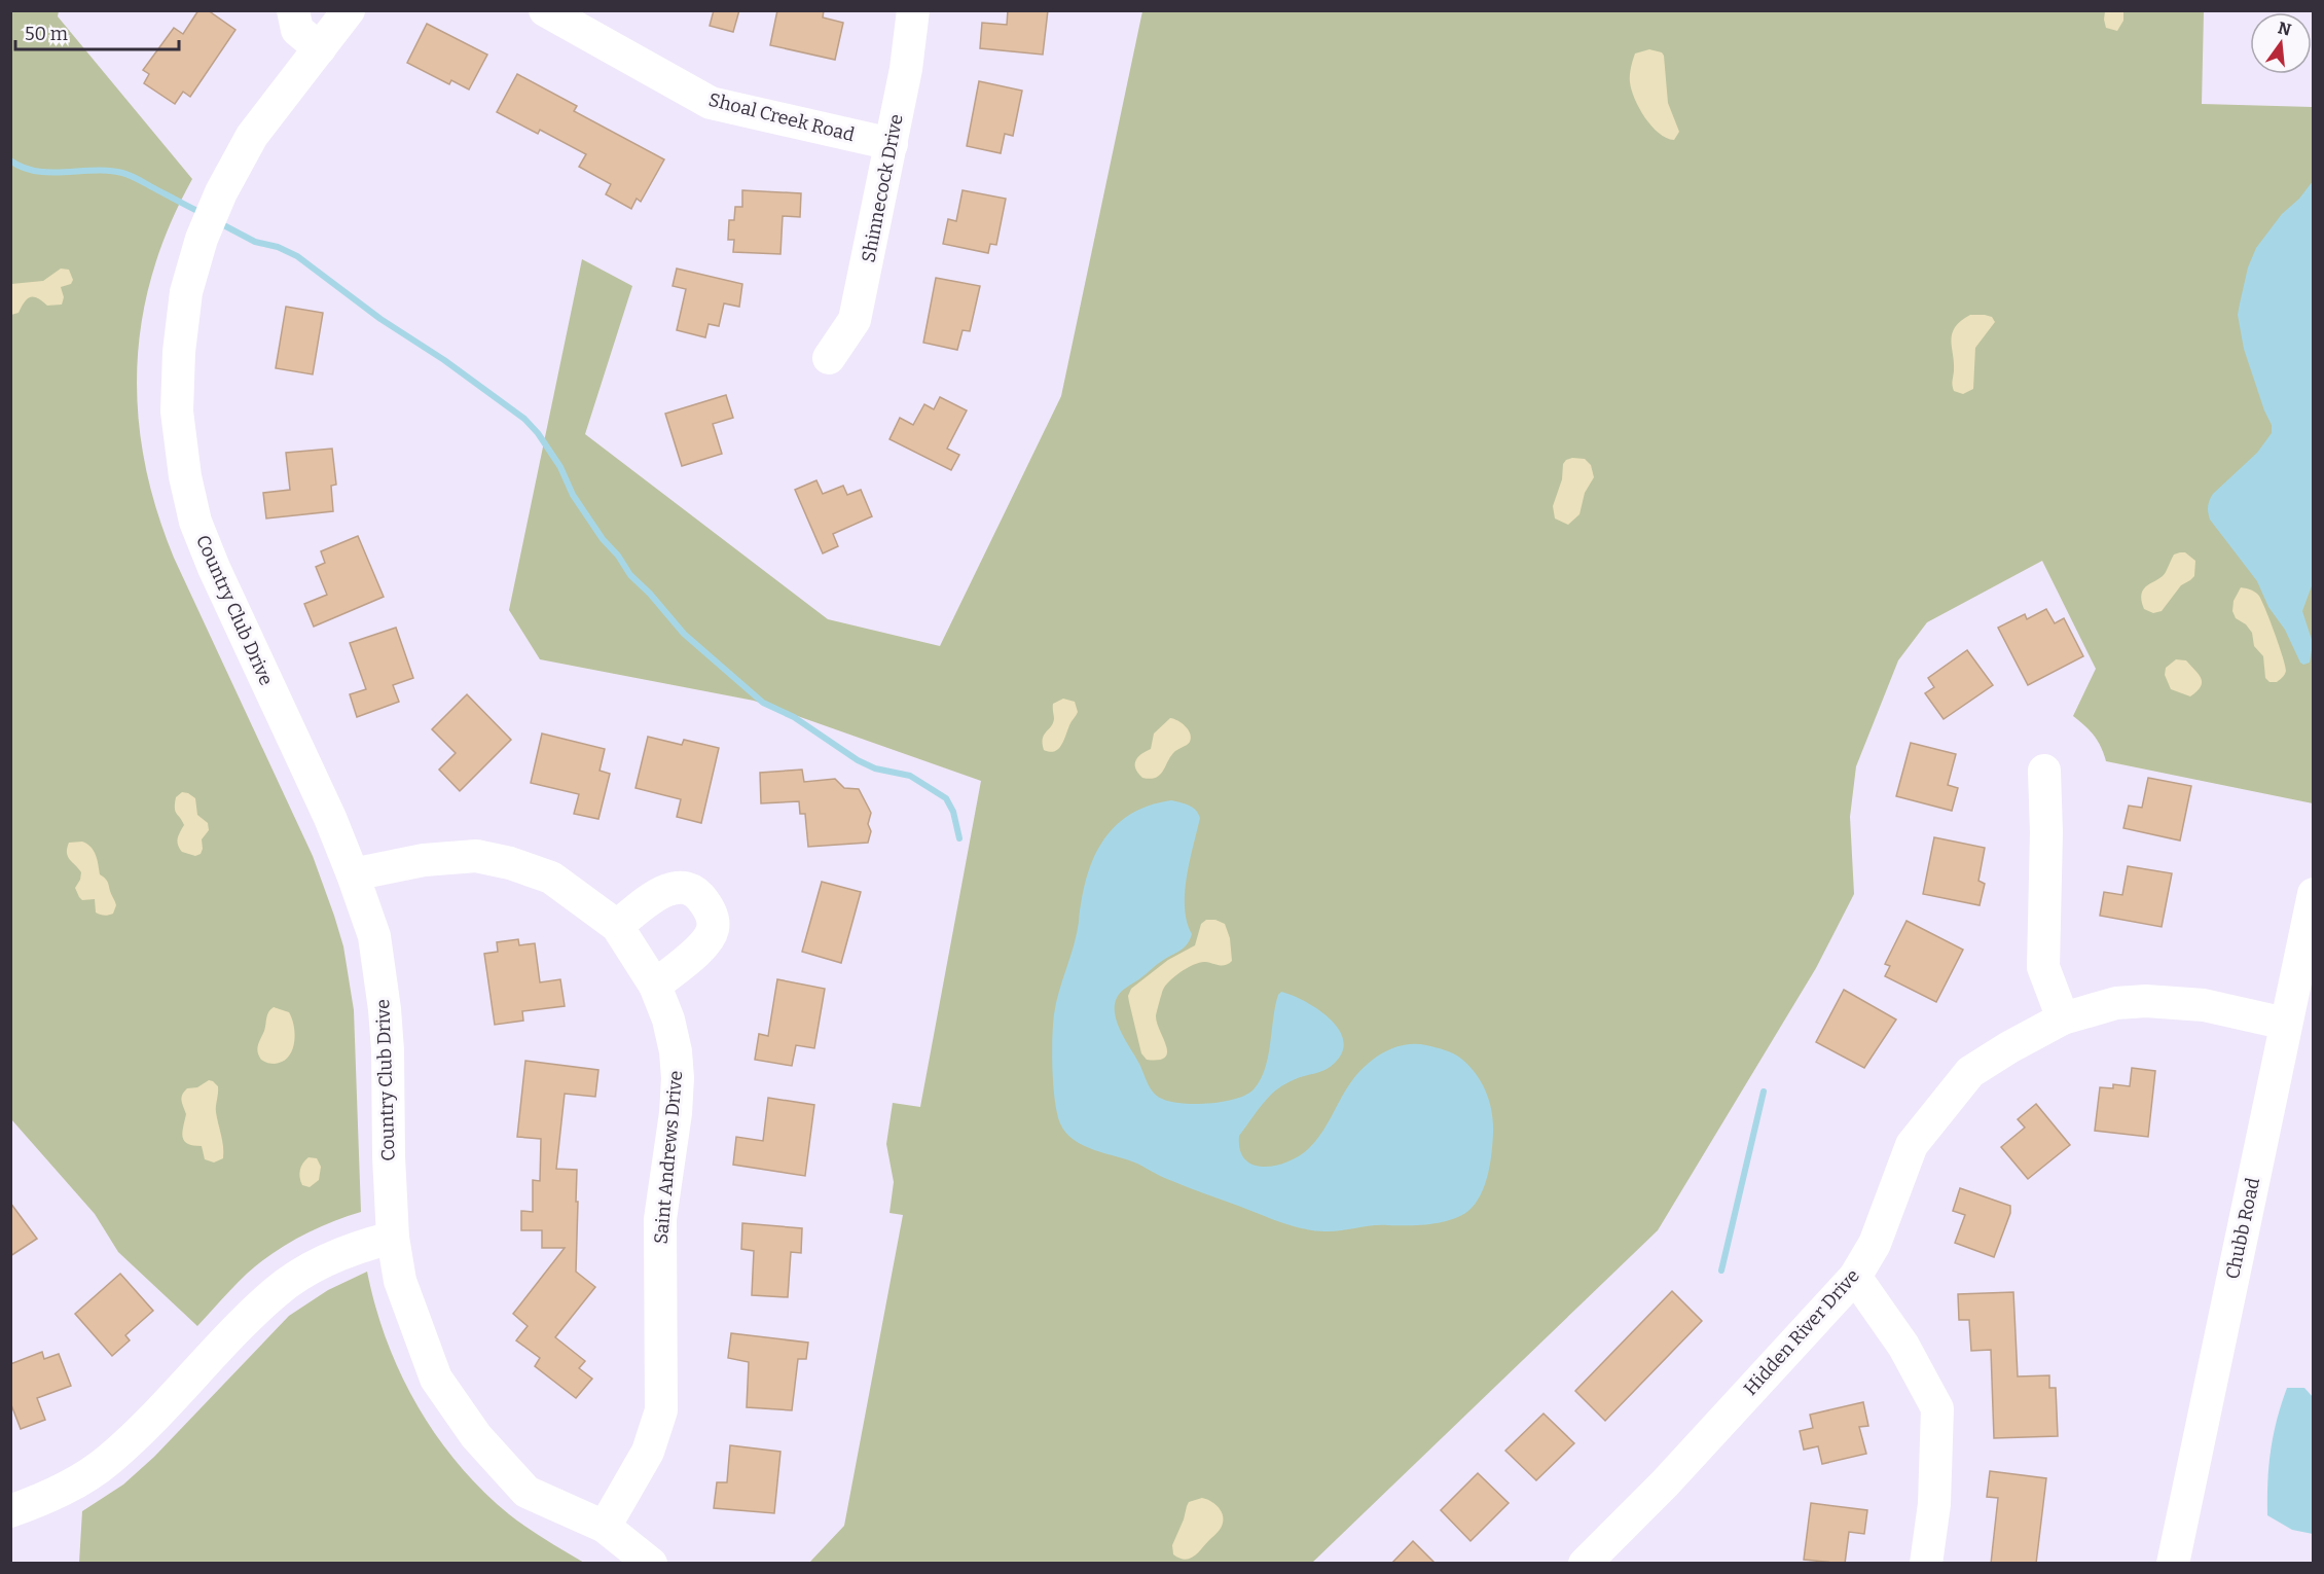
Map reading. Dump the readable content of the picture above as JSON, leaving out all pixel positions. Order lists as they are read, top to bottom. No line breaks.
{"streets":{"street":["Shoal Creek Road","Shinnecock Drive","Country Club Drive","Saint Andrews Drive","Chubb Road","Hidden River Drive"]},"crossings":[["Shoal Creek Road","Shinnecock Drive"],["Country Club Drive","Saint Andrews Drive"],["Chubb Road","Hidden River Drive"]],"scale_bar":"50 m","north":"top"}
